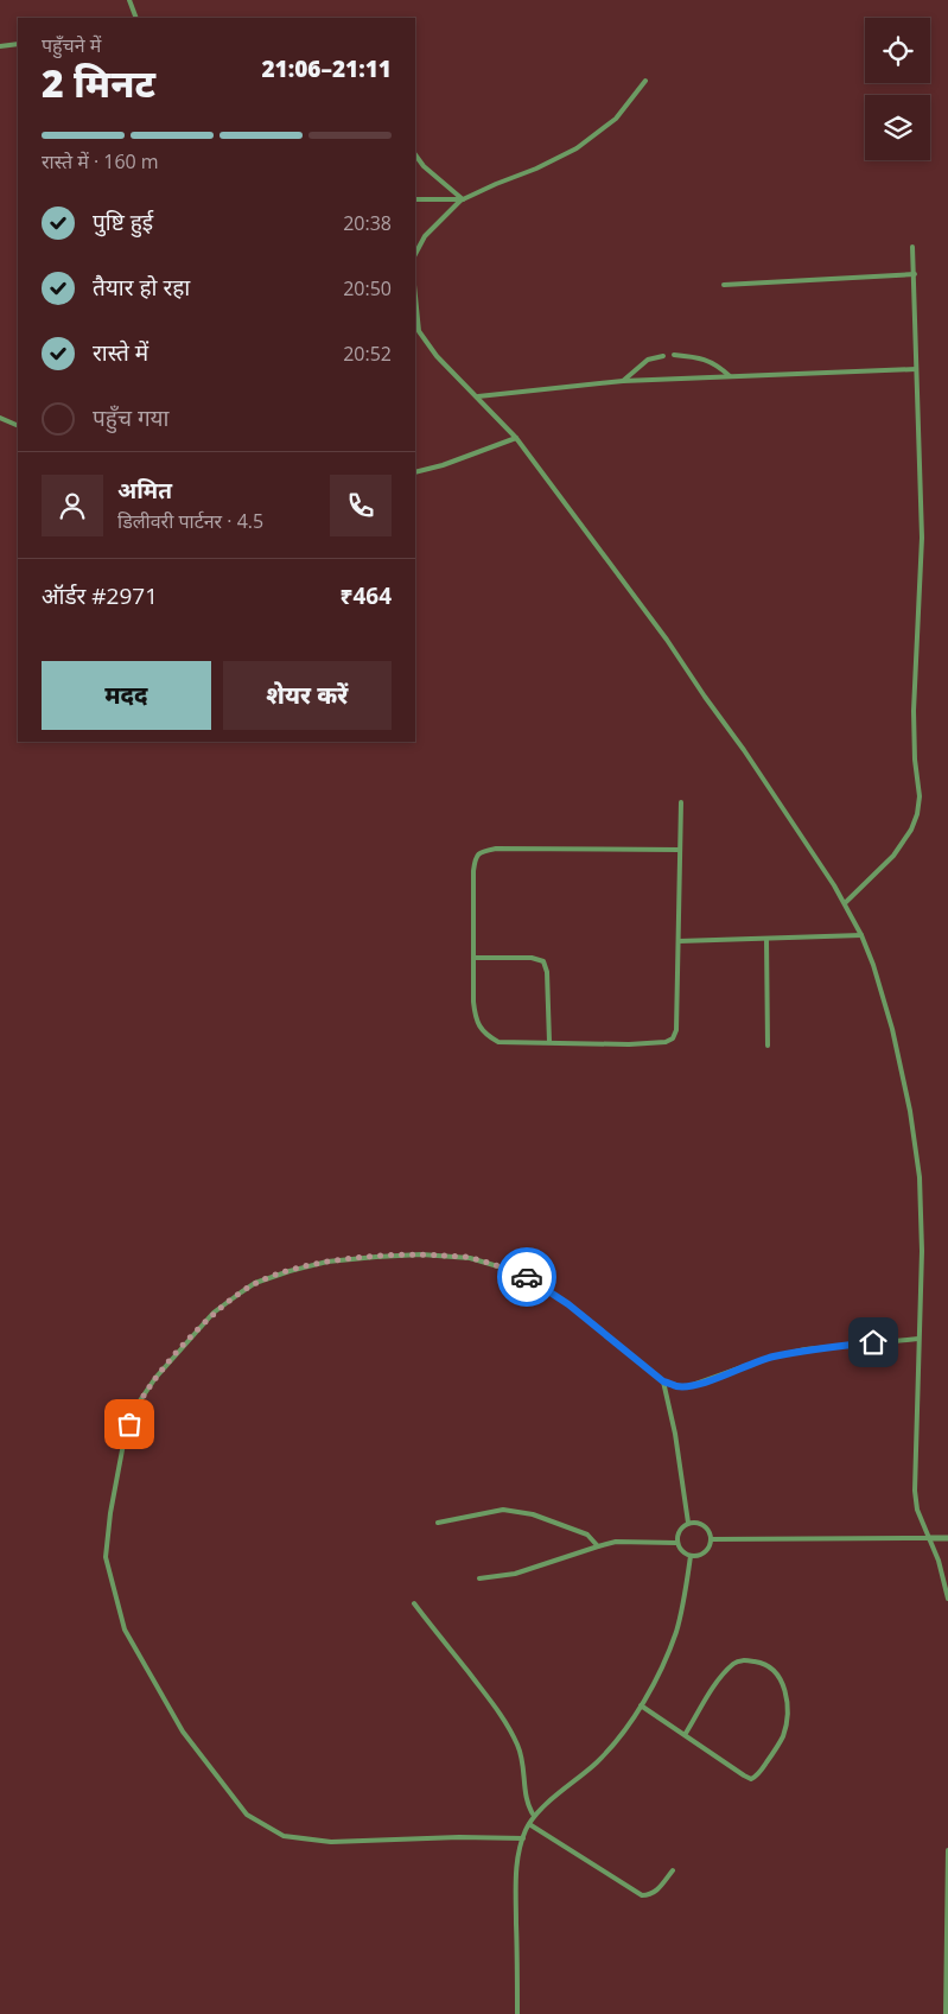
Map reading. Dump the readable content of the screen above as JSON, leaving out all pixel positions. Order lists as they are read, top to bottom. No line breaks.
{"page":{"heading":["2 मिनट","पहुँचने में","21:06–21:11"],"panel":["अमित","डिलीवरी पार्टनर · 4.5","ऑर्डर #2971","₹464"],"bar":"रास्ते में · 160 m","list":[["पुष्टि हुई","20:38"],["तैयार हो रहा","20:50"],["रास्ते में","20:52"],"पहुँच गया"],"buttons":["मदद","शेयर करें"]}}
